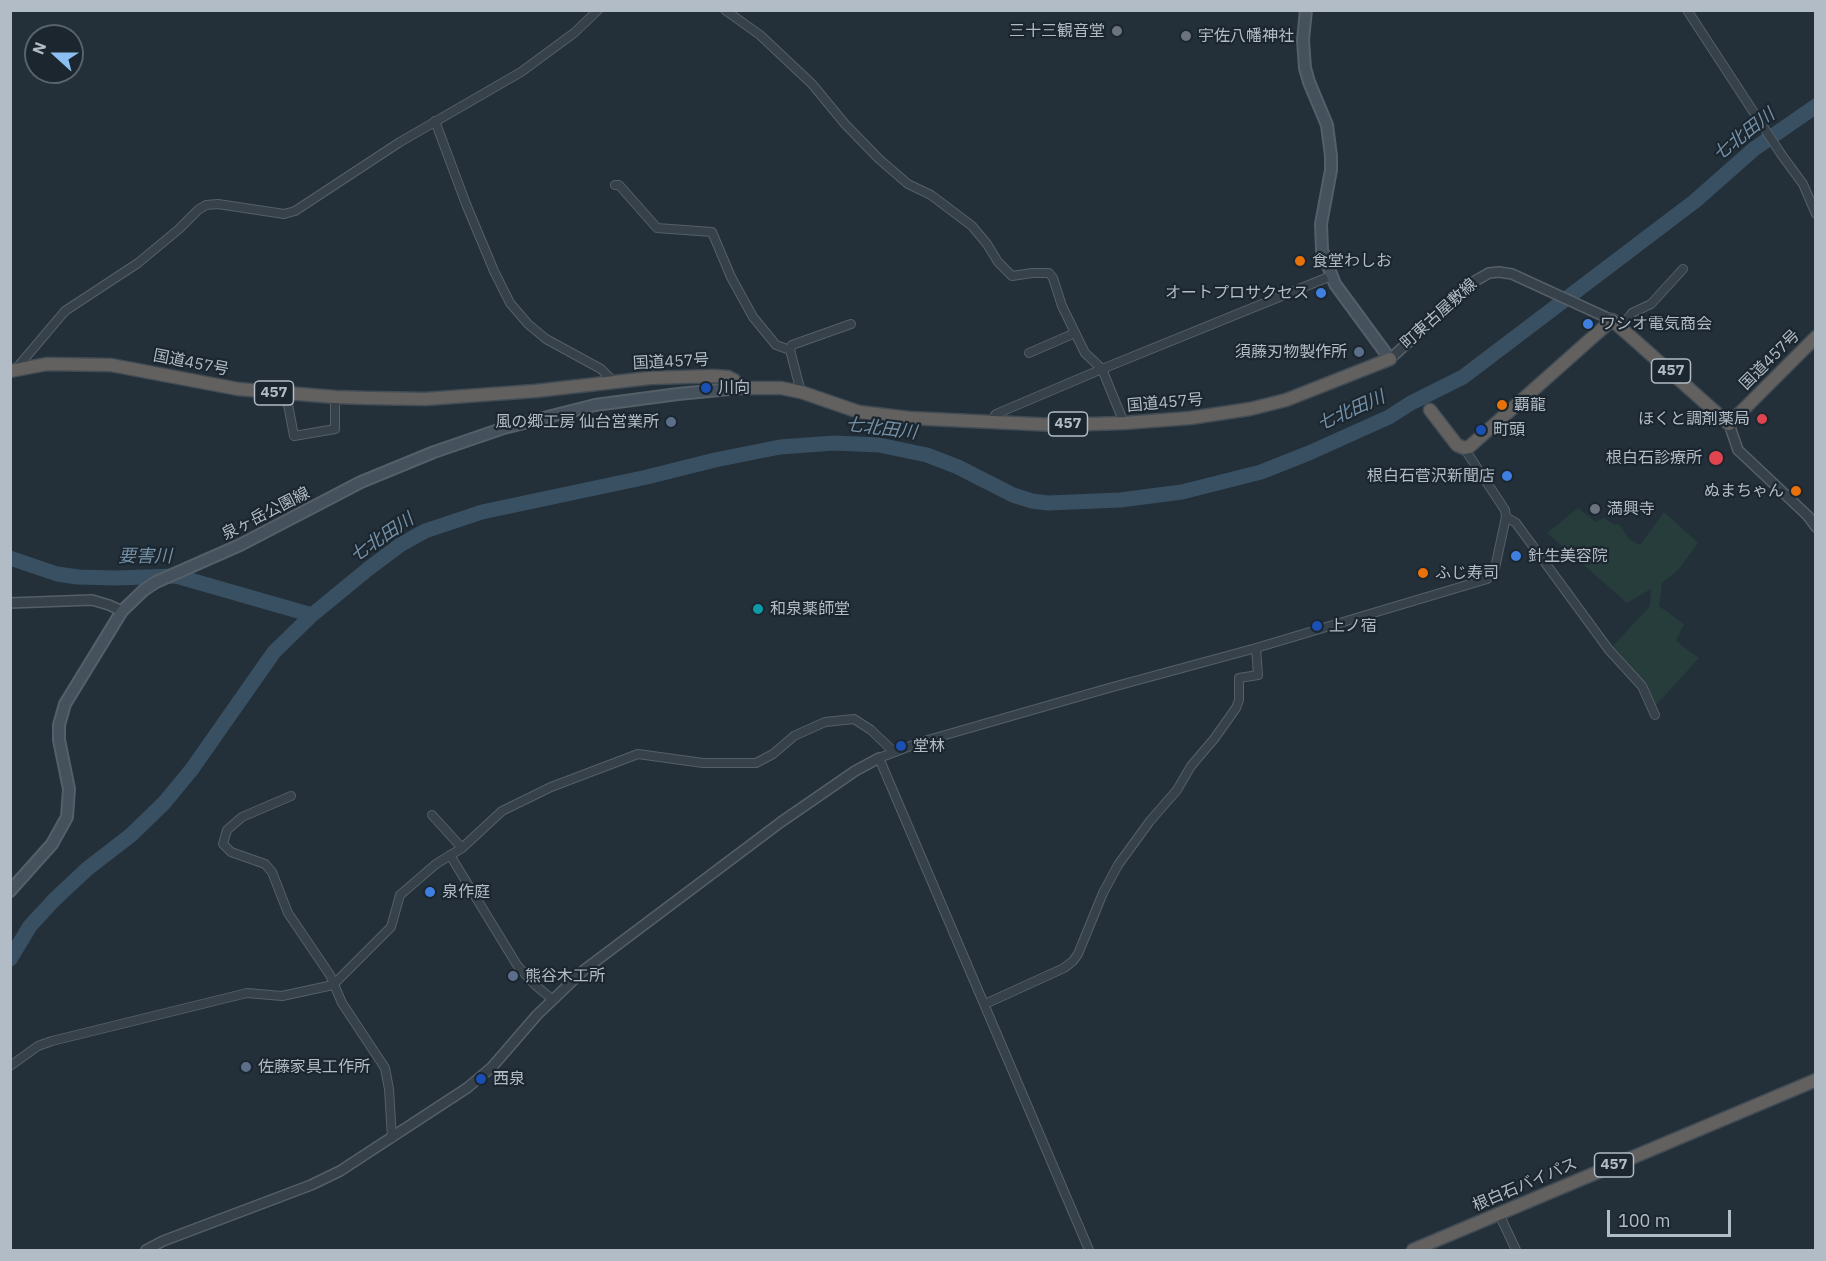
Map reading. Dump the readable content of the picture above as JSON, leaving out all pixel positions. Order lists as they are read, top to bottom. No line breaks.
{"streets":{"highway":["国道457号","457","根白石バイパス"],"main road":["泉ヶ岳公園線"],"street":["町東古屋敷線"]},"crossings":[["町東古屋敷線","国道457号"],["町東古屋敷線","457"],["国道457号","457"],["国道457号","泉ヶ岳公園線"]],"water":["七北田川","要害川"],"places":["三十三観音堂","宇佐八幡神社","食堂わしお","オートプロサクセス","ワシオ電気商会","須藤刃物製作所","川向","覇龍","ほくと調剤薬局","風の郷工房 仙台営業所","町頭","根白石診療所","根白石菅沢新聞店","ぬまちゃん","満興寺","針生美容院","ふじ寿司","和泉薬師堂","上ノ宿","堂林","泉作庭","熊谷木工所","佐藤家具工作所","西泉"],"scale_bar":"100 m","north":"left"}
